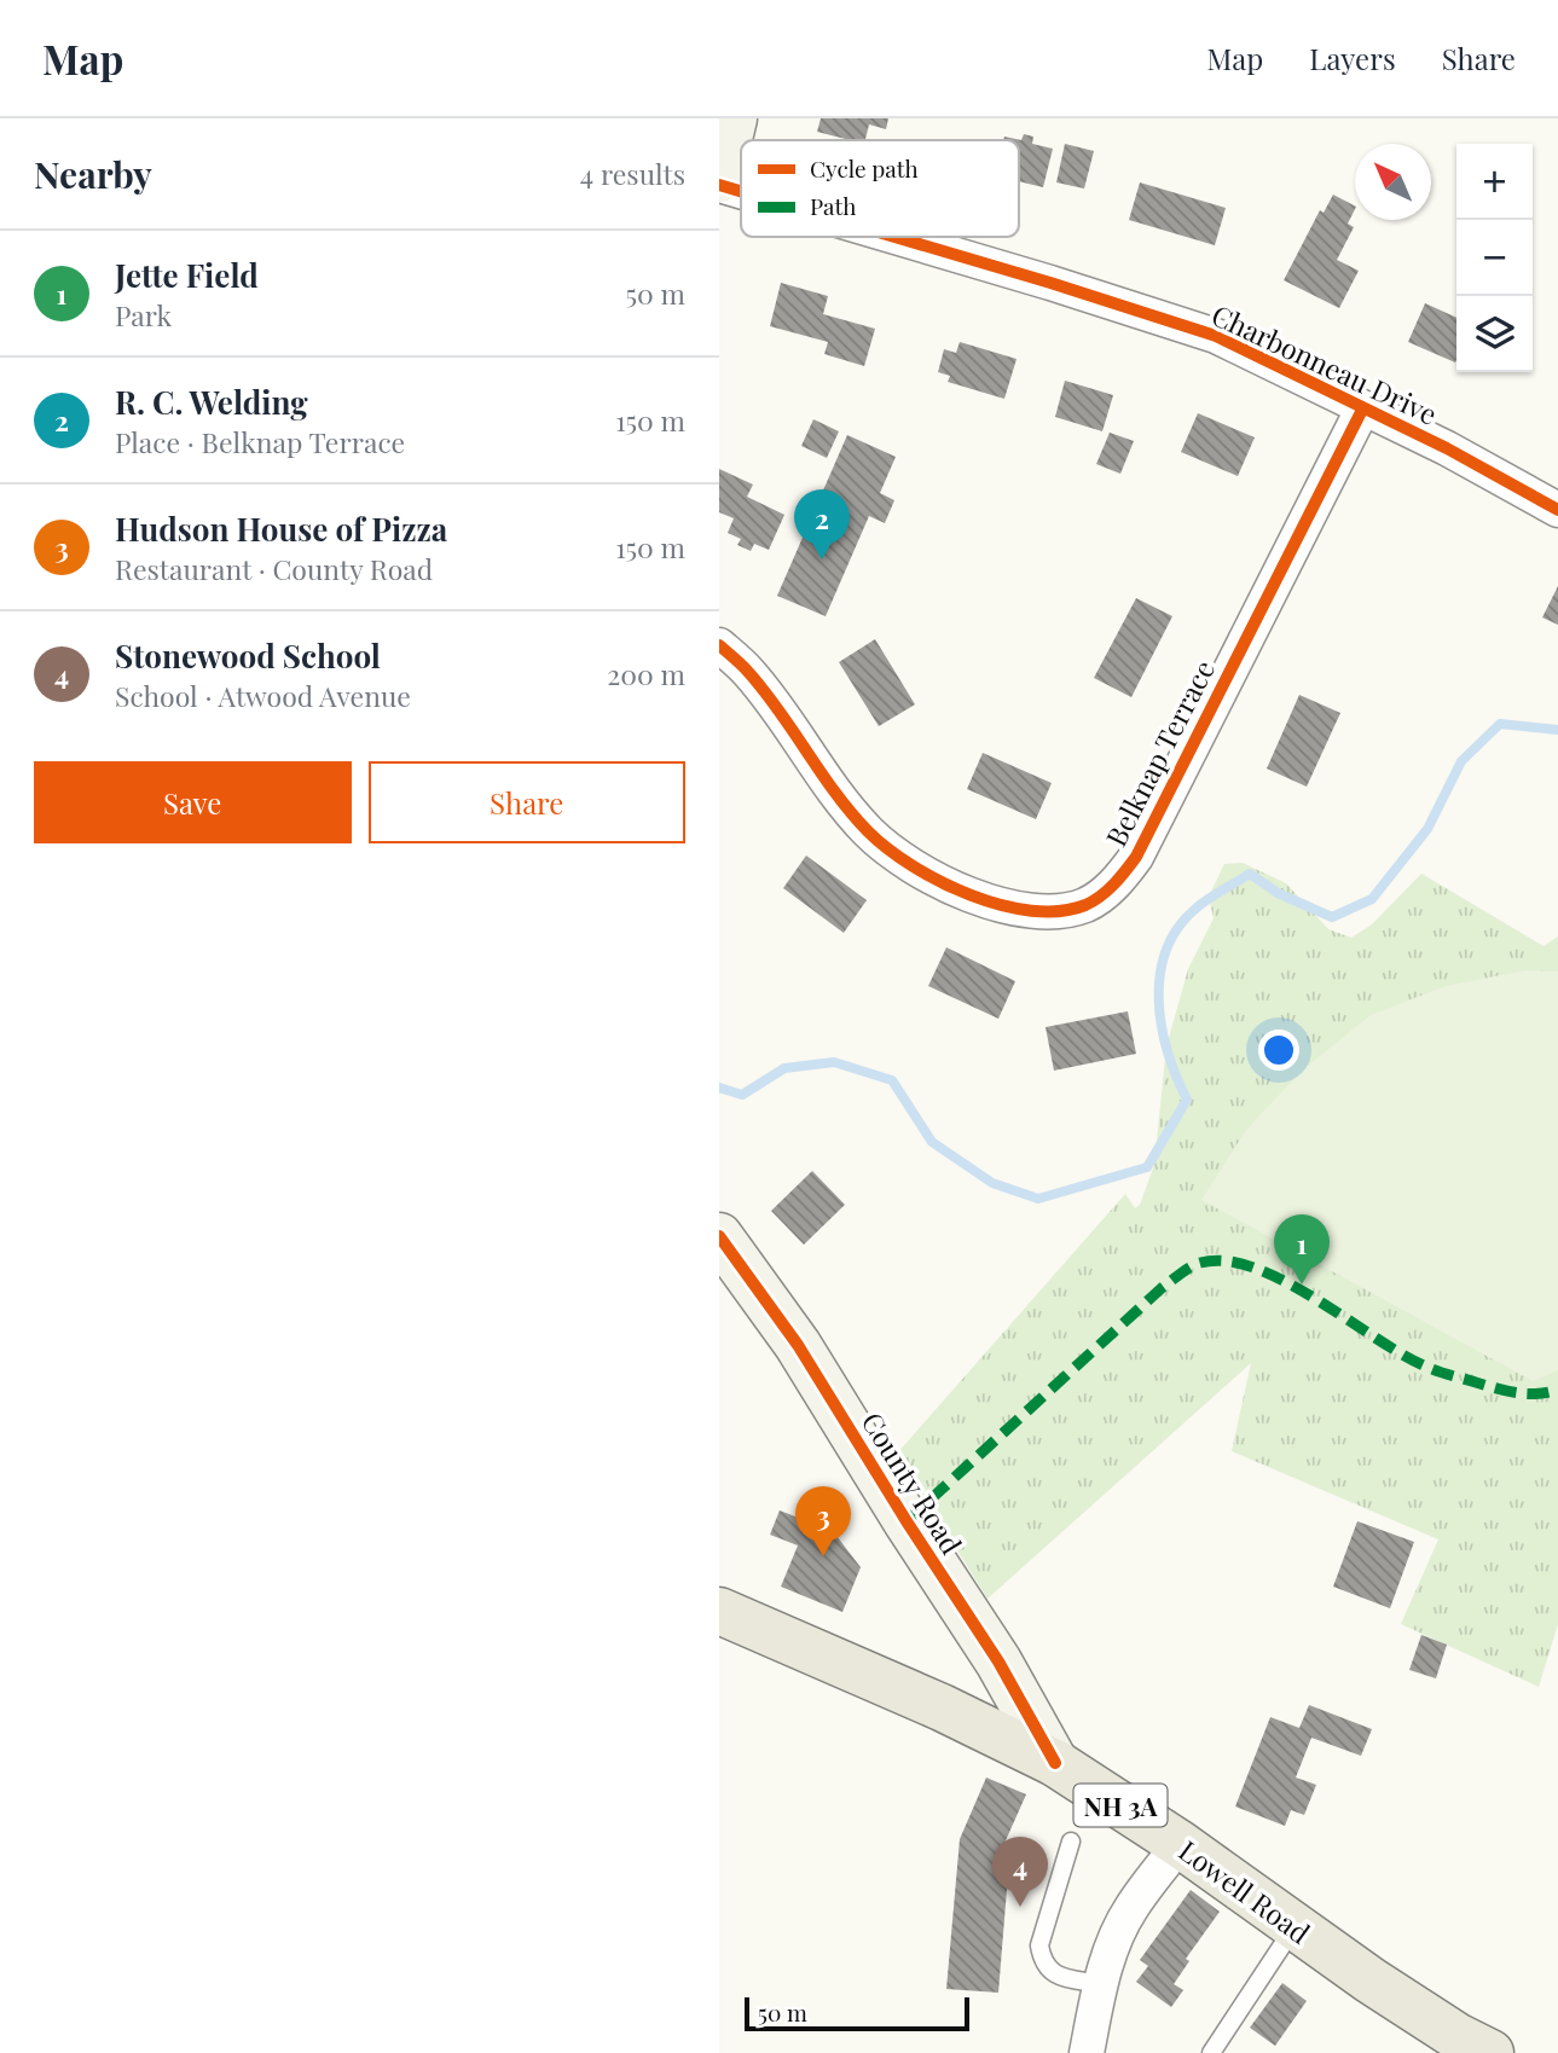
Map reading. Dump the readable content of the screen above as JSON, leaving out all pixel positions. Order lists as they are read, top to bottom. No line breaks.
{"streets":{"main road":["NH 3A","Lowell Road"],"street":["Charbonneau Drive","Belknap Terrace","County Road"]},"crossings":[["Charbonneau Drive","Belknap Terrace"],["County Road","Lowell Road"]],"legend":["Cycle path","Path"],"scale_bar":"50 m","north":"top left","page":{"header":"Map","nav":["Map","Layers","Share"],"heading":["Nearby","4 results"],"map_buttons":["+","−"],"list":[{"mark":"1","name":"Jette Field","note":"Park","value":"50 m"},{"mark":"2","name":"R. C. Welding","note":"Place · Belknap Terrace","value":"150 m"},{"mark":"3","name":"Hudson House of Pizza","note":"Restaurant · County Road","value":"150 m"},{"mark":"4","name":"Stonewood School","note":"School · Atwood Avenue","value":"200 m"}],"pins":["2","1","3","4"],"buttons":["Save","Share"],"scale":"50 m"}}
